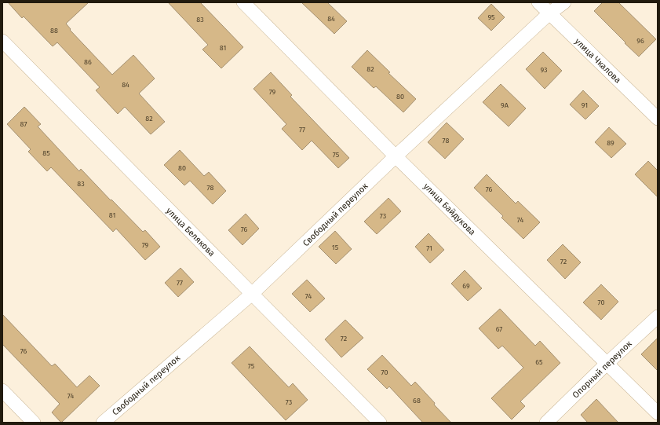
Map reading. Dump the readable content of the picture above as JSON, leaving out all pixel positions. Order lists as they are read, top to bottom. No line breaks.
{"streets":{"street":["улица Чкалова","улица Байдукова","Свободный переулок","улица Белякова","Опорный переулок"]},"crossings":[["улица Чкалова","Свободный переулок"],["улица Байдукова","Свободный переулок"],["улица Байдукова","Опорный переулок"],["Свободный переулок","улица Белякова"]],"house_numbers":["95","84","83","88","96","81","86","82","93","84","79","80","9А","91","82","87","77","78","89","85","75","80","83","78","76","81","73","74","76","79","15","71","72","77","69","74","70","67","72","76","65","75","70","74","68","73"]}
